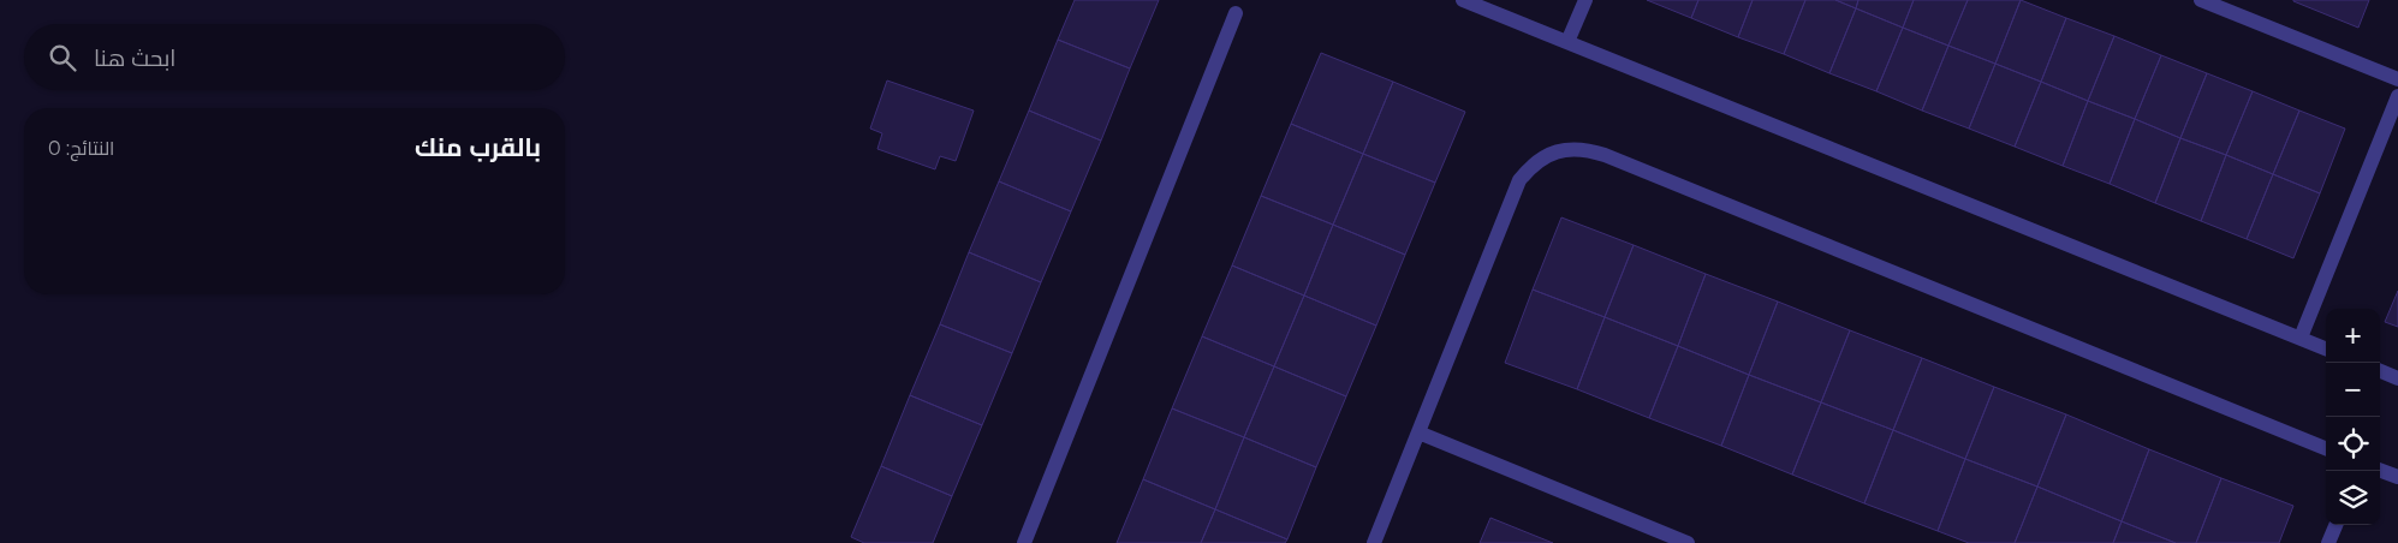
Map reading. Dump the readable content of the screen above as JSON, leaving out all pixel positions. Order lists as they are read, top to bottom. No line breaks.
{"page":{"search":"ابحث هنا","heading":["بالقرب منك","النتائج: 0"],"map_buttons":["+","−"]}}
